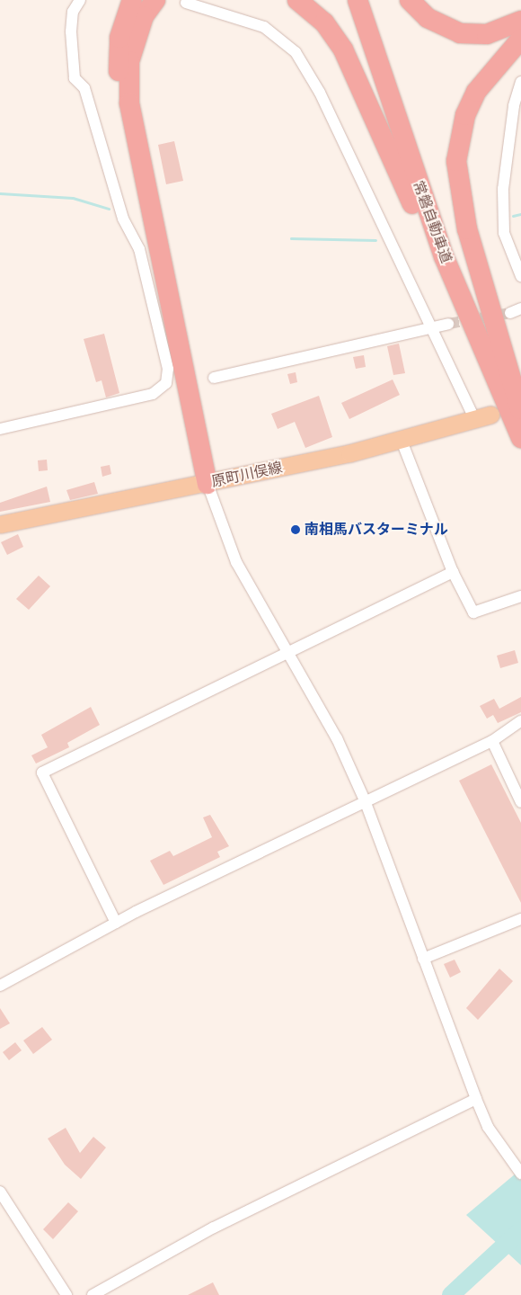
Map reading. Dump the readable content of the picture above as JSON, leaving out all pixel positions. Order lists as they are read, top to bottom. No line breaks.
{"streets":{"highway":["常磐自動車道"],"main road":["原町川俣線"]},"places":["南相馬バスターミナル"]}
